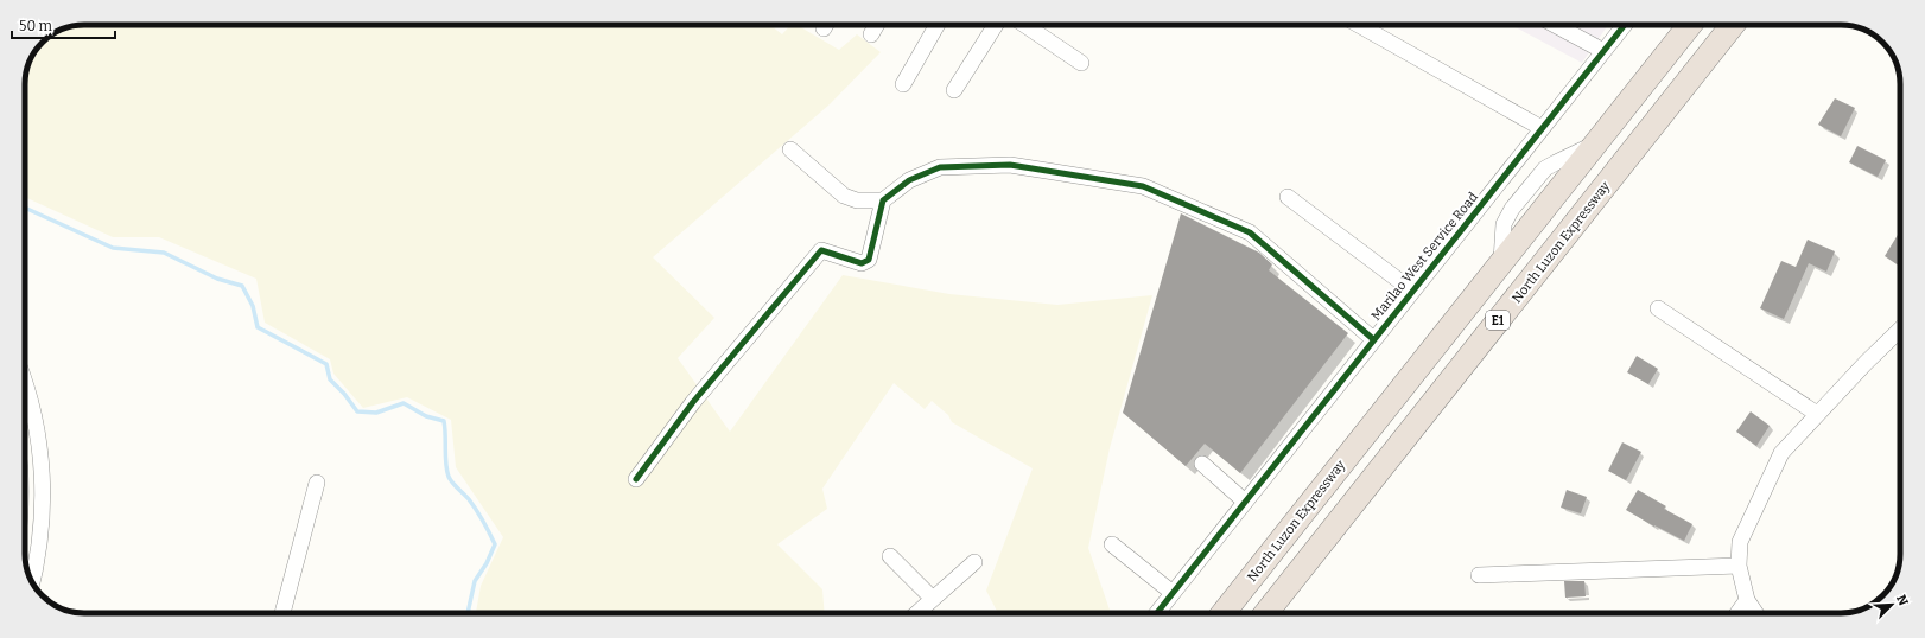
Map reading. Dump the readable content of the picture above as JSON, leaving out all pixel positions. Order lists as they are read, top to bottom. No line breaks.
{"streets":{"highway":["North Luzon Expressway","E1"],"street":["Marilao West Service Road"]},"scale_bar":"50 m","north":"top right"}
